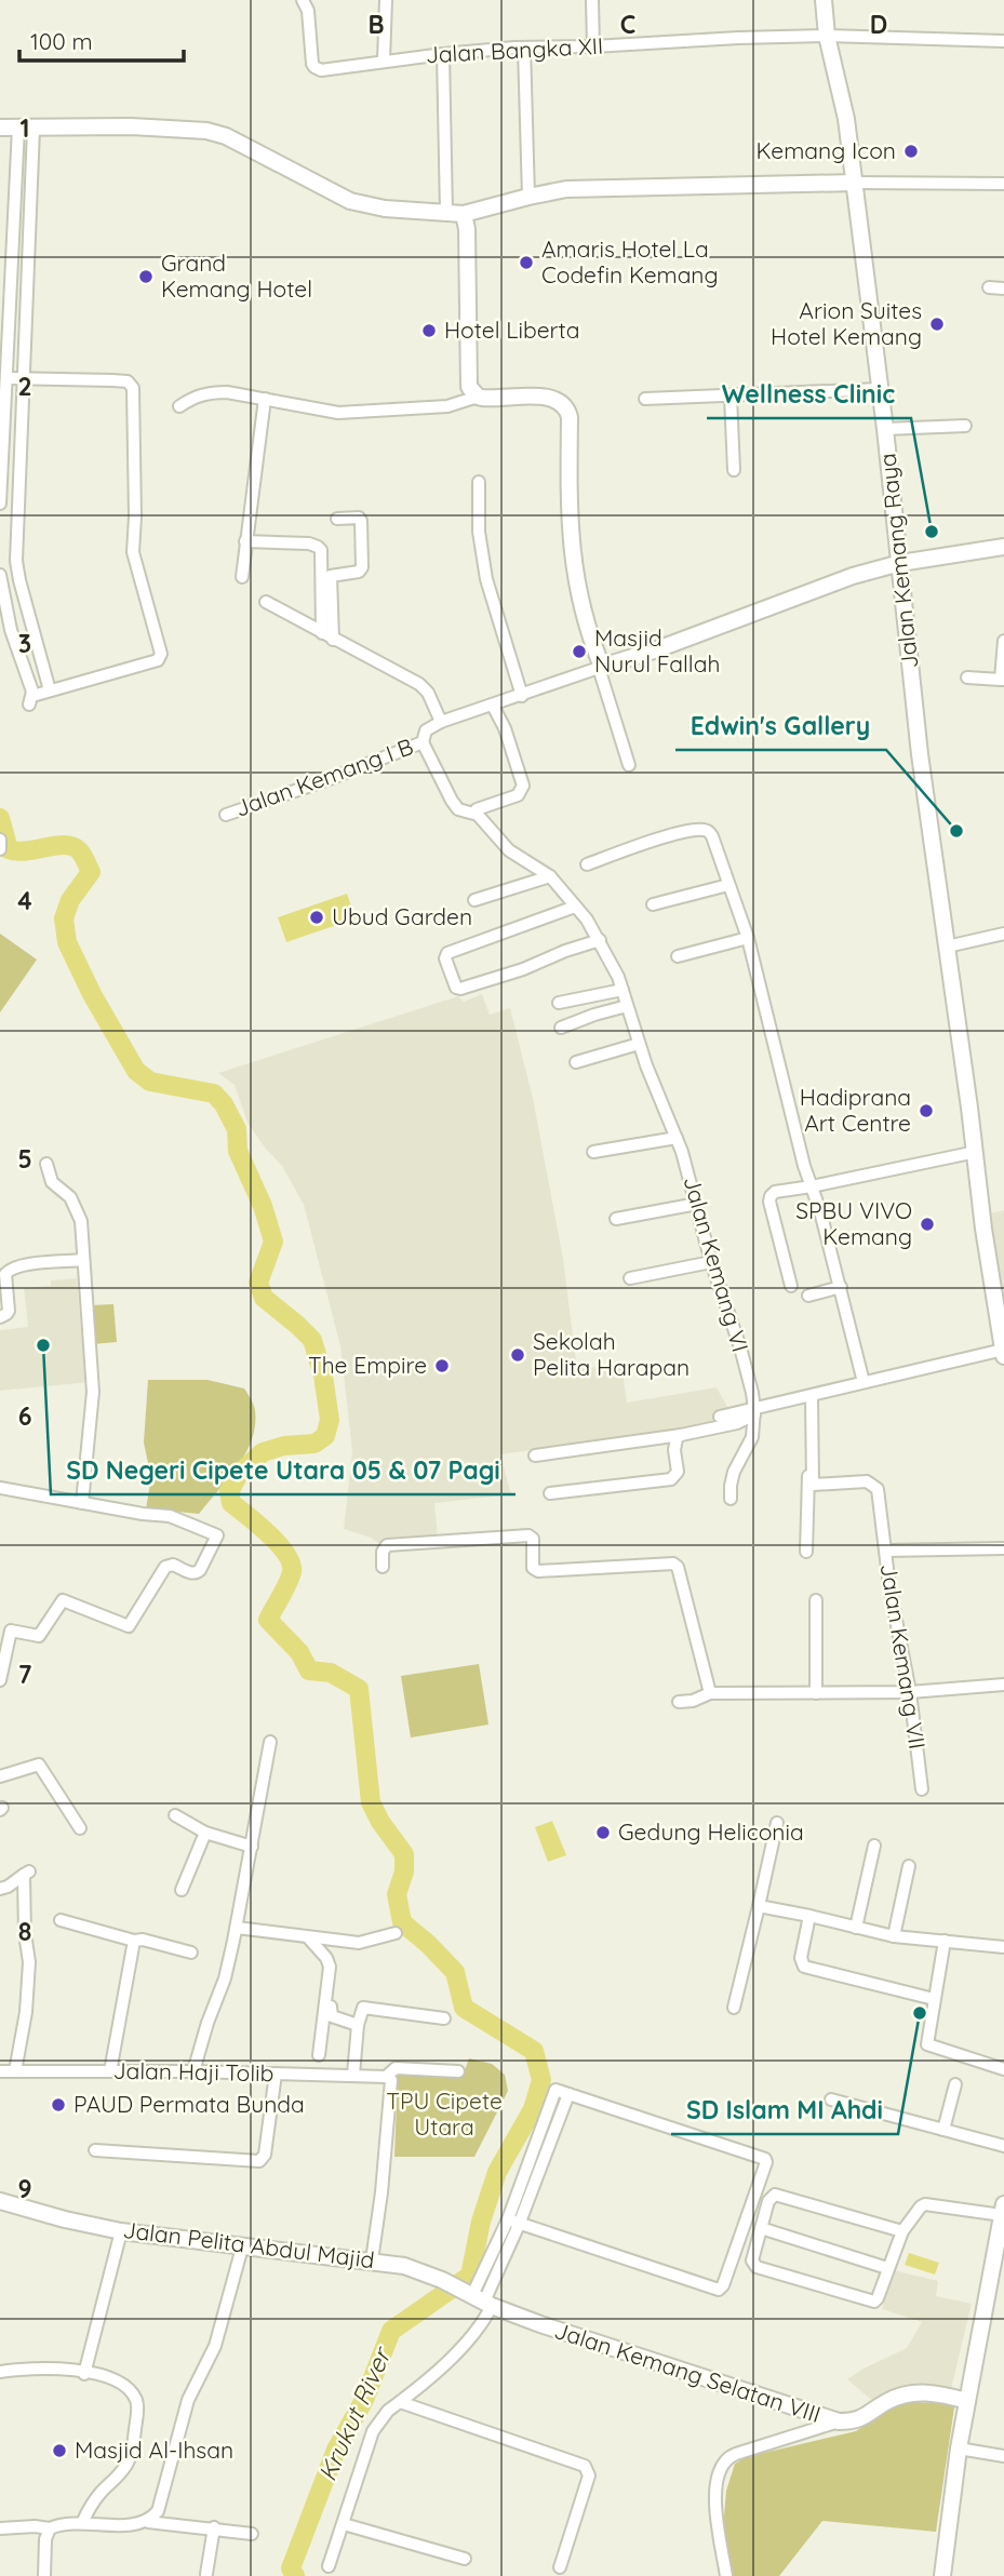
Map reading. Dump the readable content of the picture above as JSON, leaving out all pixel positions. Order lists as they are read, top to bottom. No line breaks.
{"streets":{"street":["Jalan Bangka XII","Jalan Kemang Raya","Jalan Kemang I B","Jalan Kemang VI","Jalan Kemang VII","Jalan Haji Tolib","Jalan Pelita Abdul Majid","Jalan Kemang Selatan VIII"]},"crossings":[["Jalan Bangka XII","Jalan Kemang Raya"],["Jalan Kemang I B","Jalan Kemang VI"],["Jalan Pelita Abdul Majid","Jalan Kemang Selatan VIII"]],"water":["Krukut River"],"parks":["TPU Cipete Utara"],"places":["Kemang Icon","Amaris Hotel La Codefin Kemang","Grand Kemang Hotel","Arion Suites Hotel Kemang","Hotel Liberta","Wellness Clinic","Masjid Nurul Fallah","Edwin's Gallery","Ubud Garden","Hadiprana Art Centre","SPBU VIVO Kemang","SD Negeri Cipete Utara 05 & 07 Pagi","Sekolah Pelita Harapan","The Empire","Gedung Heliconia","SD Islam MI Ahdi","PAUD Permata Bunda","Masjid Al-Ihsan"],"scale_bar":"100 m","grid":{"columns":["B","C","D"],"rows":["1","2","3","4","5","6","7","8","9"]}}
